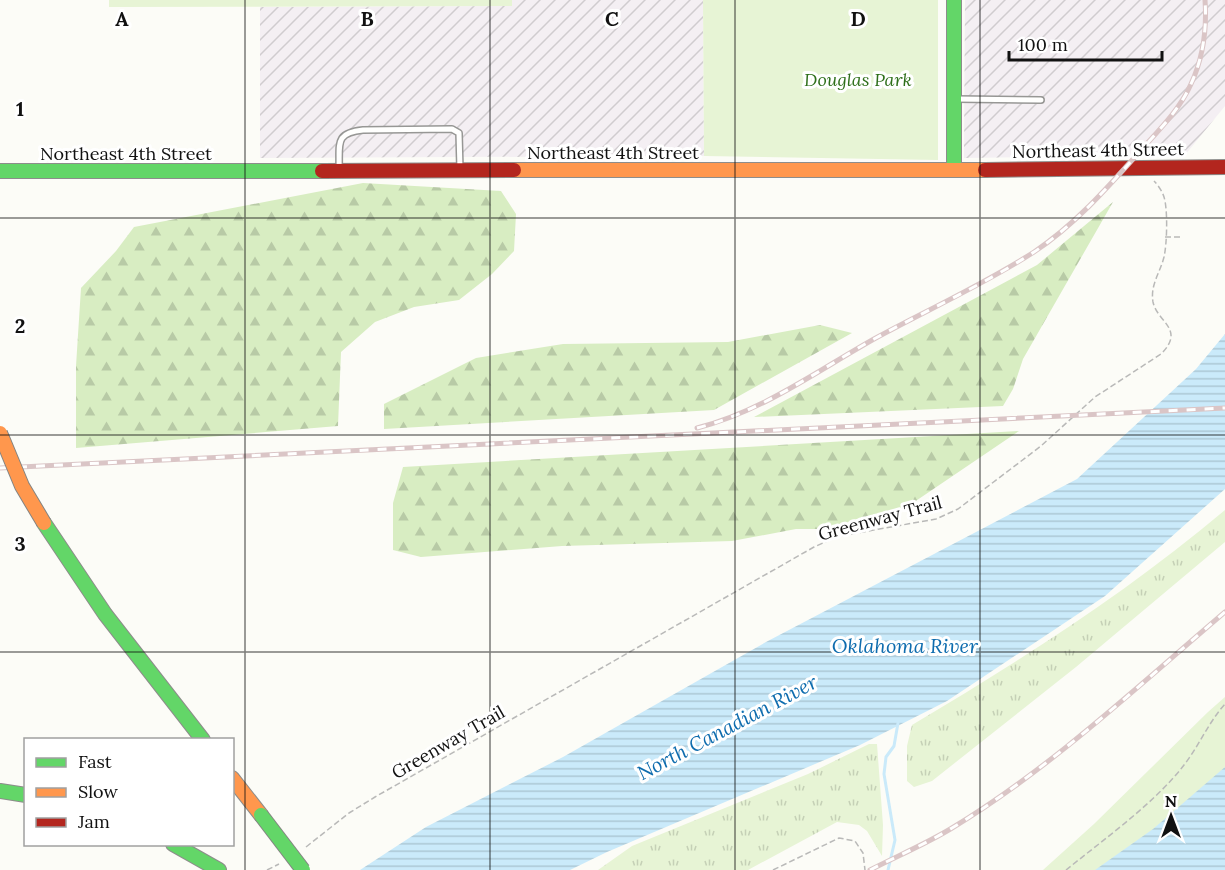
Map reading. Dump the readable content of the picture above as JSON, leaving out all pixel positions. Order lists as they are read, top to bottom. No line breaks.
{"streets":{"main road":["Northeast 4th Street"],"path":["Greenway Trail"]},"water":["Oklahoma River","North Canadian River"],"parks":["Douglas Park"],"legend":["Fast","Slow","Jam"],"scale_bar":"100 m","north":"top","grid":{"columns":["A","B","C","D"],"rows":["1","2","3"]}}
